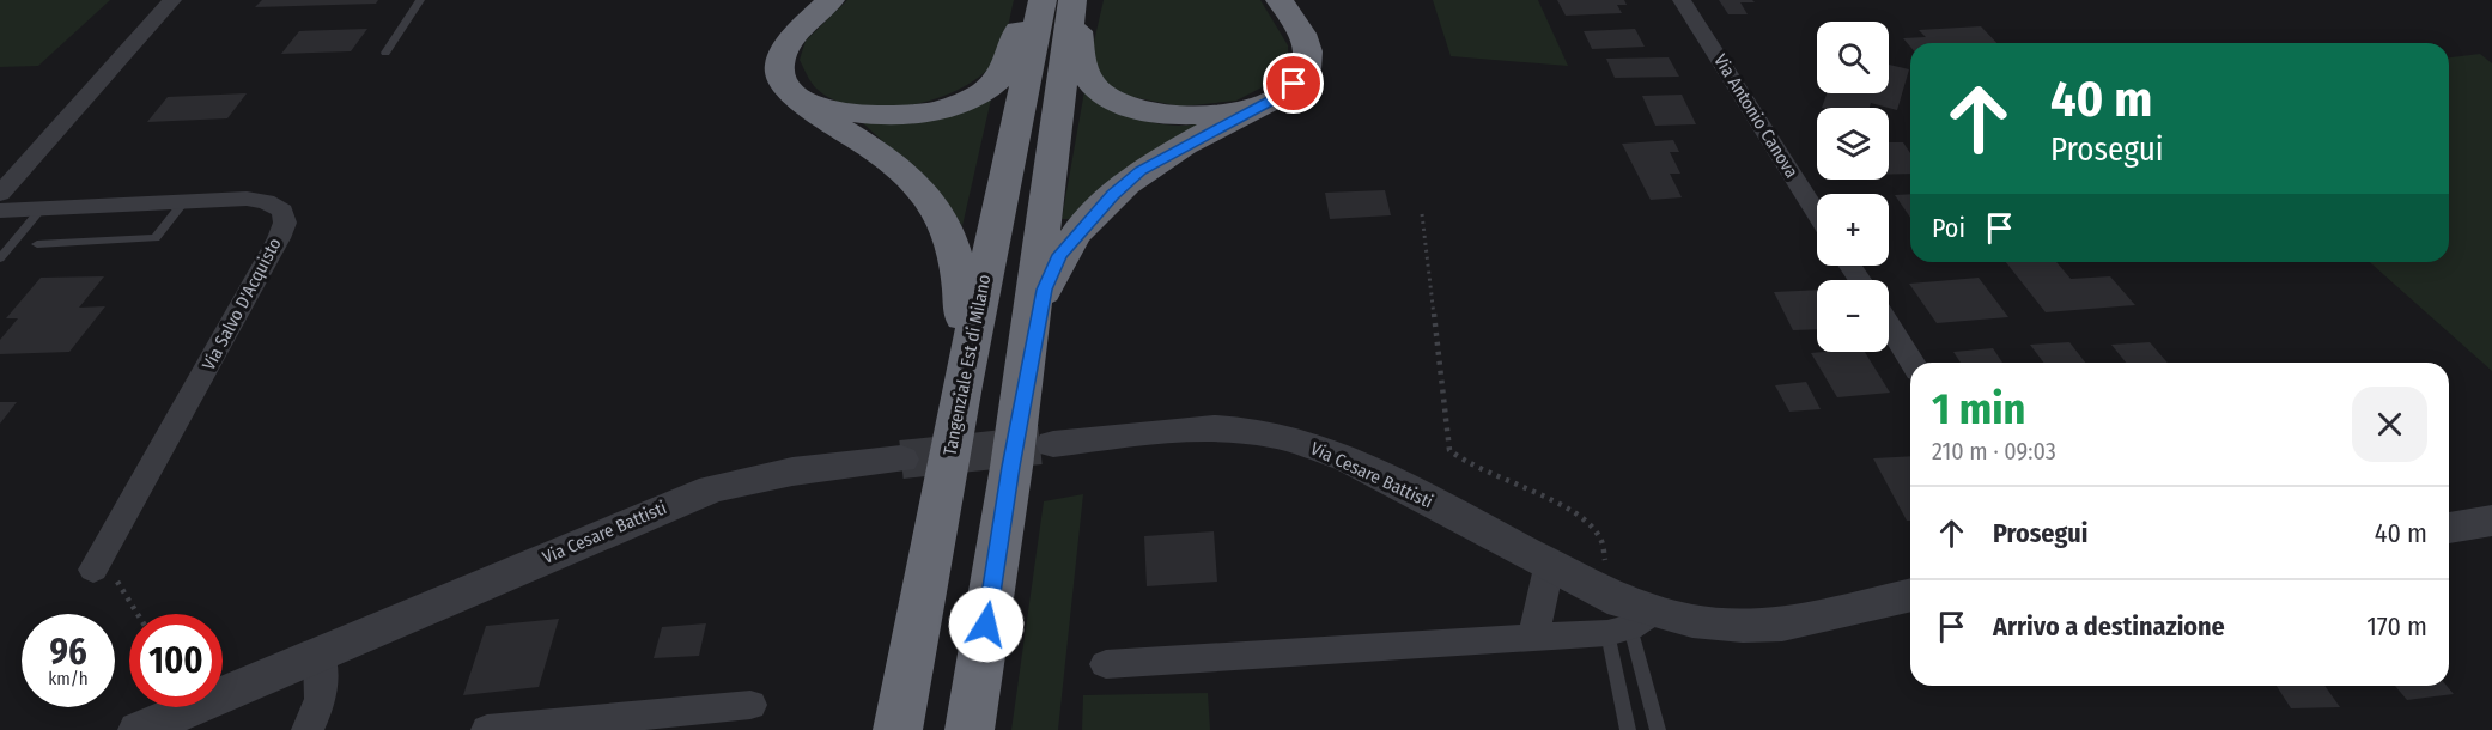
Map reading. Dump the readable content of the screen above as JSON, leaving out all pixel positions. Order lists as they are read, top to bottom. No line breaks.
{"streets":{"highway":["Tangenziale Est di Milano"],"street":["Via Antonio Canova","Via Salvo D'Acquisto","Via Cesare Battisti"]},"page":{"map_buttons":["+","−"],"turn":["40 m","Prosegui"],"then":"Poi","heading":["1 min","210 m · 09:03"],"list":[{"name":"Prosegui","value":"40 m"},{"name":"Arrivo a destinazione","value":"170 m"}],"speed":"96 km/h","limit":"100"}}
